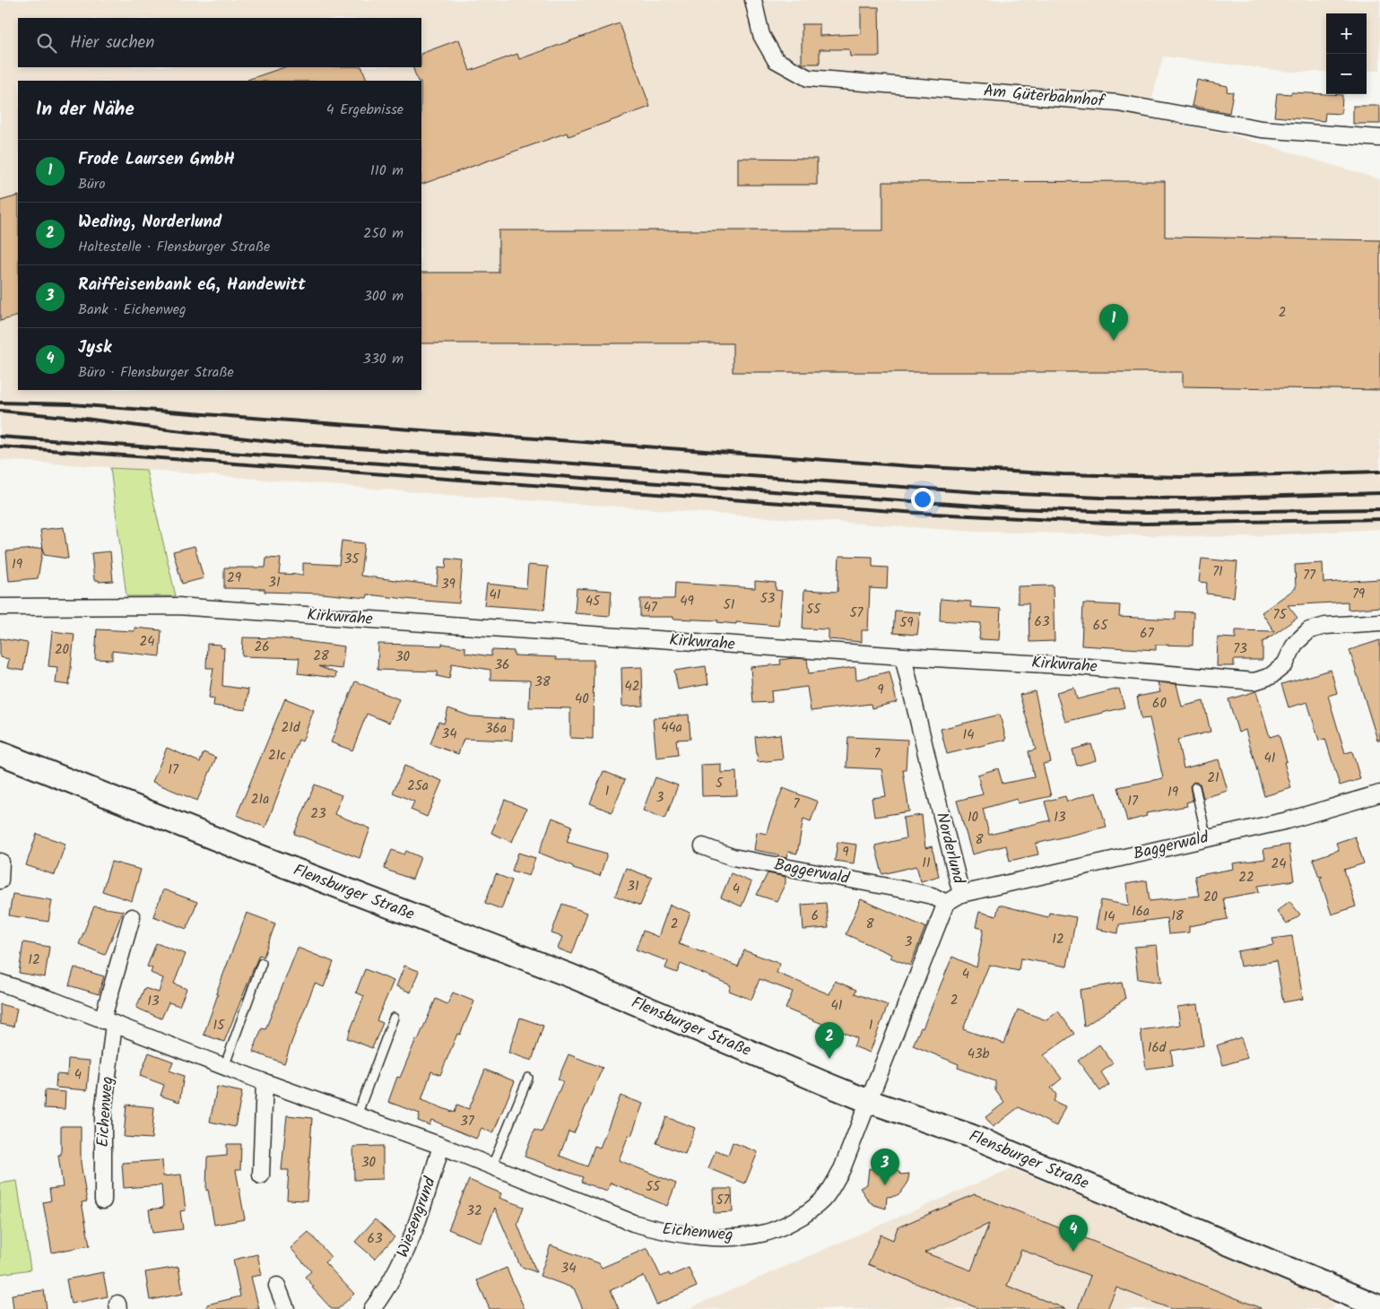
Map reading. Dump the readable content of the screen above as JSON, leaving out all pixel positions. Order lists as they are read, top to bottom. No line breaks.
{"streets":{"street":["Am Güterbahnhof","Kirkwrahe","Baggerwald","Norderlund","Flensburger Straße","Eichenweg","Wiesengrund"]},"crossings":[["Kirkwrahe","Norderlund"],["Baggerwald","Norderlund"],["Norderlund","Flensburger Straße"],["Norderlund","Eichenweg"],["Flensburger Straße","Eichenweg"],["Eichenweg","Wiesengrund"]],"house_numbers":["2","35","19","71","77","29","31","39","79","41","53","45","49","51","47","55","57","75","63","59","65","67","24","26","73","20","28","30","36","38","42","9","40","60","21d","44a","36a","34","14","7","21c","41","17","21","5","25a","1","19","3","21a","17","7","23","10","13","8","9","11","24","22","31","4","20","16a","6","18","14","2","8","12","3","12","4","2","13","41","15","1","16d","43b","4","37","30","55","57","32","63","34"],"page":{"map_buttons":["+","−"],"search":"Hier suchen","heading":["In der Nähe","4 Ergebnisse"],"list":[{"mark":"1","name":"Frode Laursen GmbH","note":"Büro","value":"110 m"},{"mark":"2","name":"Weding, Norderlund","note":"Haltestelle · Flensburger Straße","value":"250 m"},{"mark":"3","name":"Raiffeisenbank eG, Handewitt","note":"Bank · Eichenweg","value":"300 m"},{"mark":"4","name":"Jysk","note":"Büro · Flensburger Straße","value":"330 m"}],"pins":["1","2","3","4"]}}
